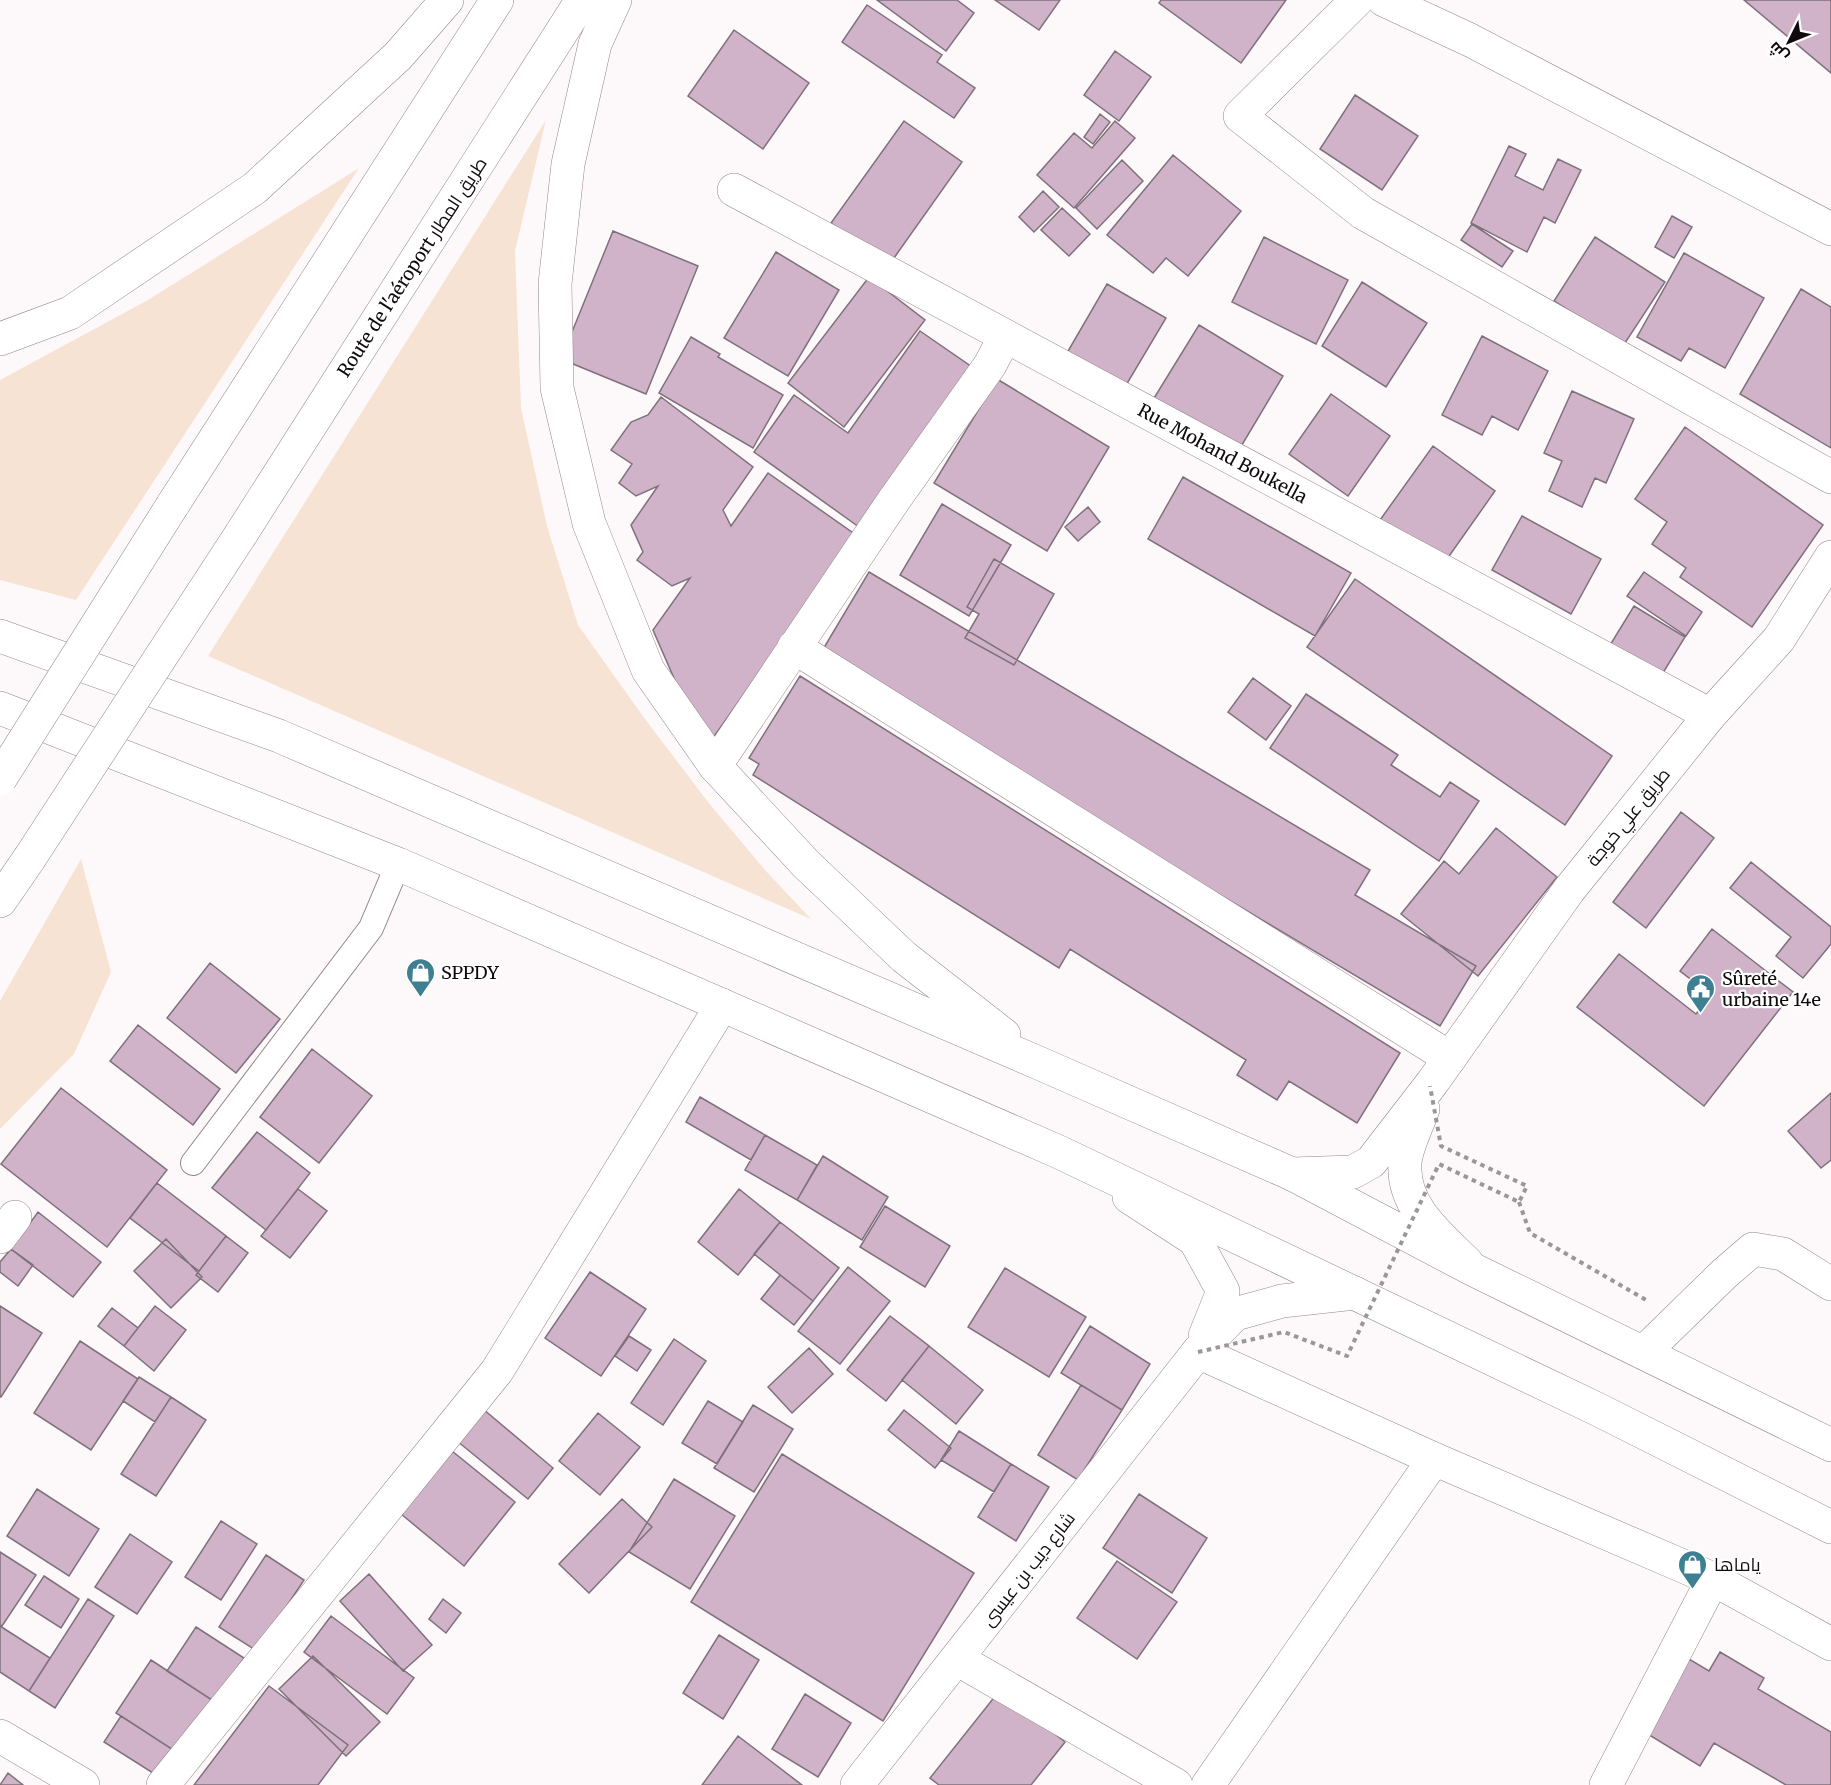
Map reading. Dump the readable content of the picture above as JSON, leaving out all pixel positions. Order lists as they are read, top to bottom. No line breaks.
{"streets":{"main road":["Route de l'aéroport طريق المطار","Rue Mohand Boukella","طريق علي خوجة","شارع ديب بن عيسى"]},"crossings":[["Rue Mohand Boukella","طريق علي خوجة"]],"places":{"shop":["SPPDY","ياماها"],"public building":["Sûreté urbaine 14e"]},"north":"bottom left"}
